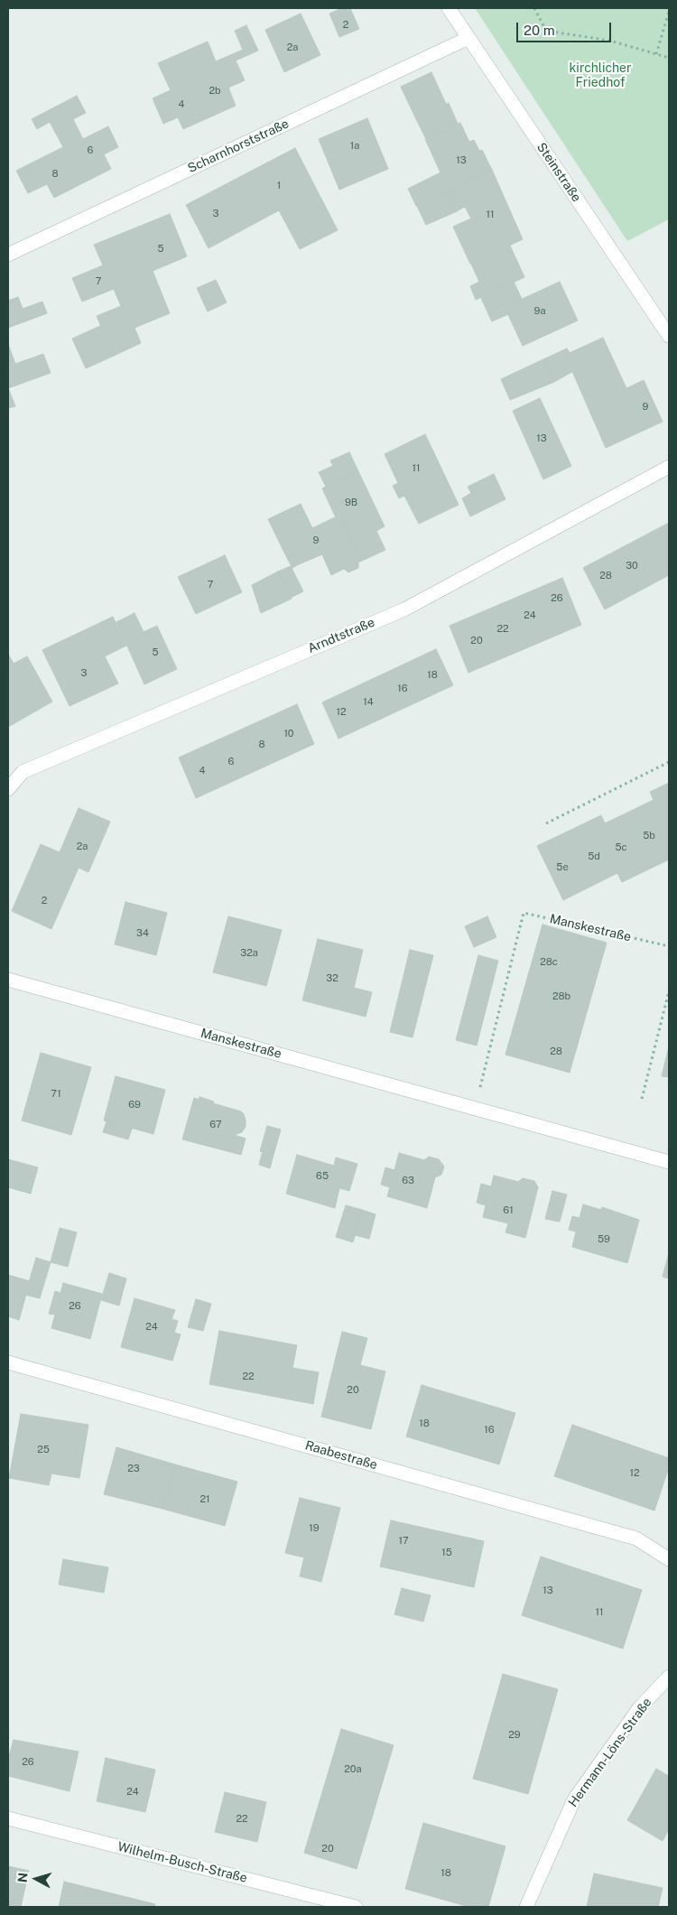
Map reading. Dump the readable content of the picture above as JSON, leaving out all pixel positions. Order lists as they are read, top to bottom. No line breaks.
{"streets":{"street":["Scharnhorststraße","Steinstraße","Arndtstraße","Manskestraße","Raabestraße","Hermann-Löns-Straße","Wilhelm-Busch-Straße"]},"crossings":[["Scharnhorststraße","Steinstraße"]],"parks":["kirchlicher Friedhof"],"house_numbers":["2","2a","2b","4","1a","6","13","8","1","3","11","5","7","9a","9","13","11","9B","9","30","28","7","26","24","22","20","5","3","18","16","14","12","10","8","6","4","5b","2a","5c","5d","5e","2","34","32a","28c","32","28b","28","71","69","67","65","63","61","59","26","24","22","20","18","16","25","23","12","21","19","17","15","13","11","29","26","20a","24","22","20","18"],"scale_bar":"20 m","north":"left"}
